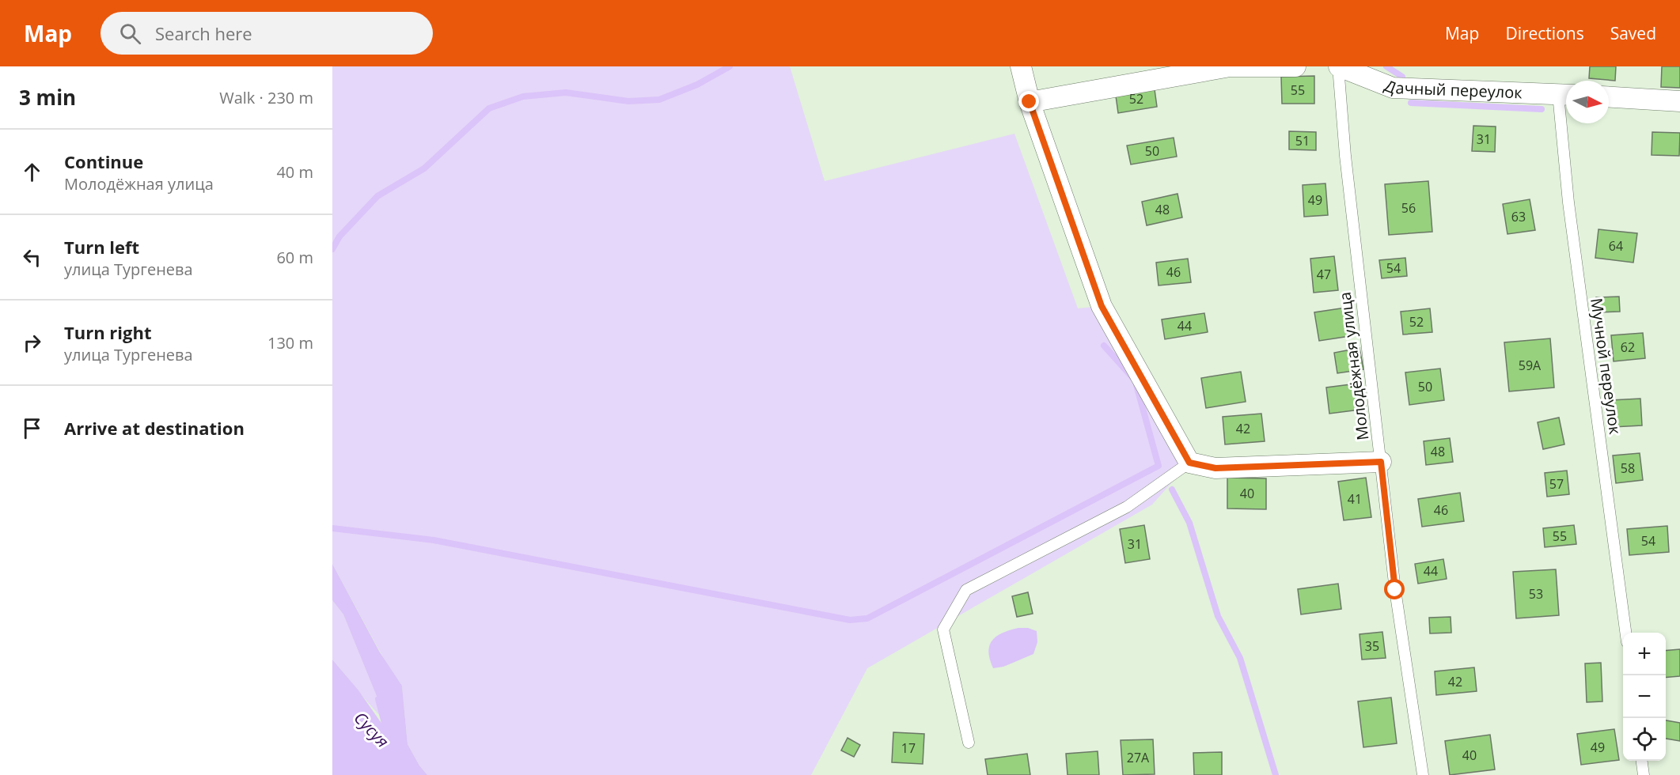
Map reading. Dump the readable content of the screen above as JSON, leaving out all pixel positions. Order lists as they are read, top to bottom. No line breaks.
{"streets":{"street":["Дачный переулок"],"lane":["Молодёжная улица","Мучной переулок"]},"crossings":[["Дачный переулок","Молодёжная улица"]],"water":["Сусуя"],"house_numbers":["55","52","31","51","50","49","56","48","63","64","54","46","47","52","44","62","59А","50","42","48","58","57","40","41","46","55","54","31","44","53","35","42","49","17","40","27А"],"north":"right","page":{"header":"Map","search":"Search here","nav":["Map","Directions","Saved"],"heading":["3 min","Walk · 230 m"],"list":[["Continue","Молодёжная улица","40 m"],["Turn left","улица Тургенева","60 m"],["Turn right","улица Тургенева","130 m"],"Arrive at destination"],"map_buttons":["+","−"]}}
